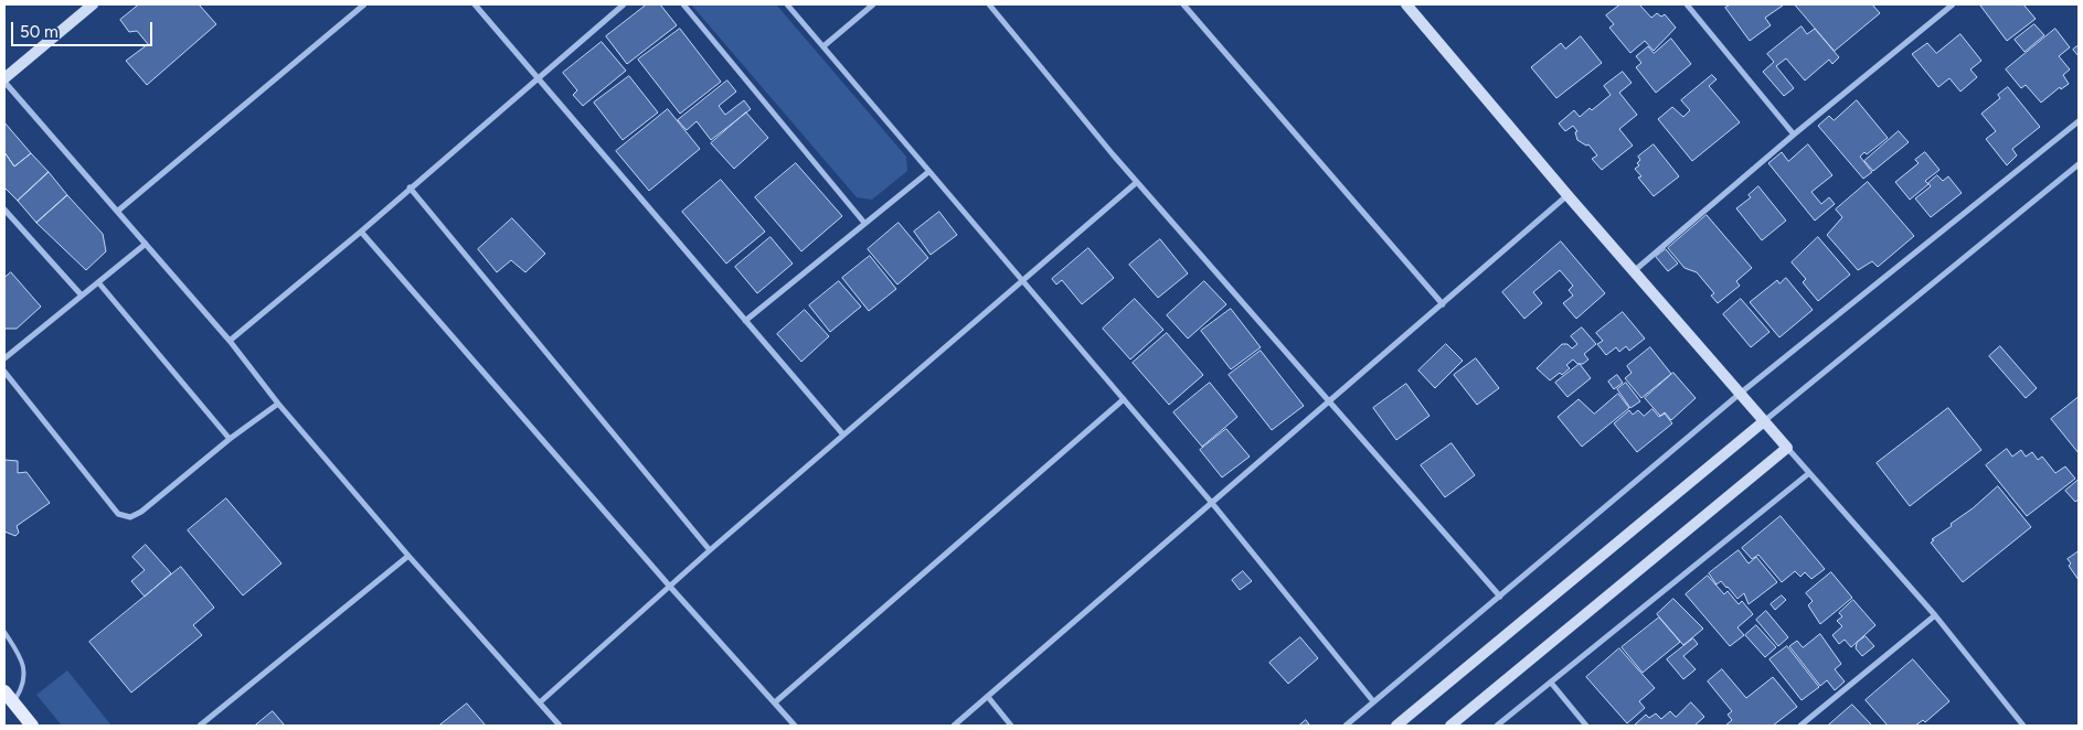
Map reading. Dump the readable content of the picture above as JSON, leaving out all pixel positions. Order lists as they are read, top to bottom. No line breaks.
{"scale_bar":"50 m"}
